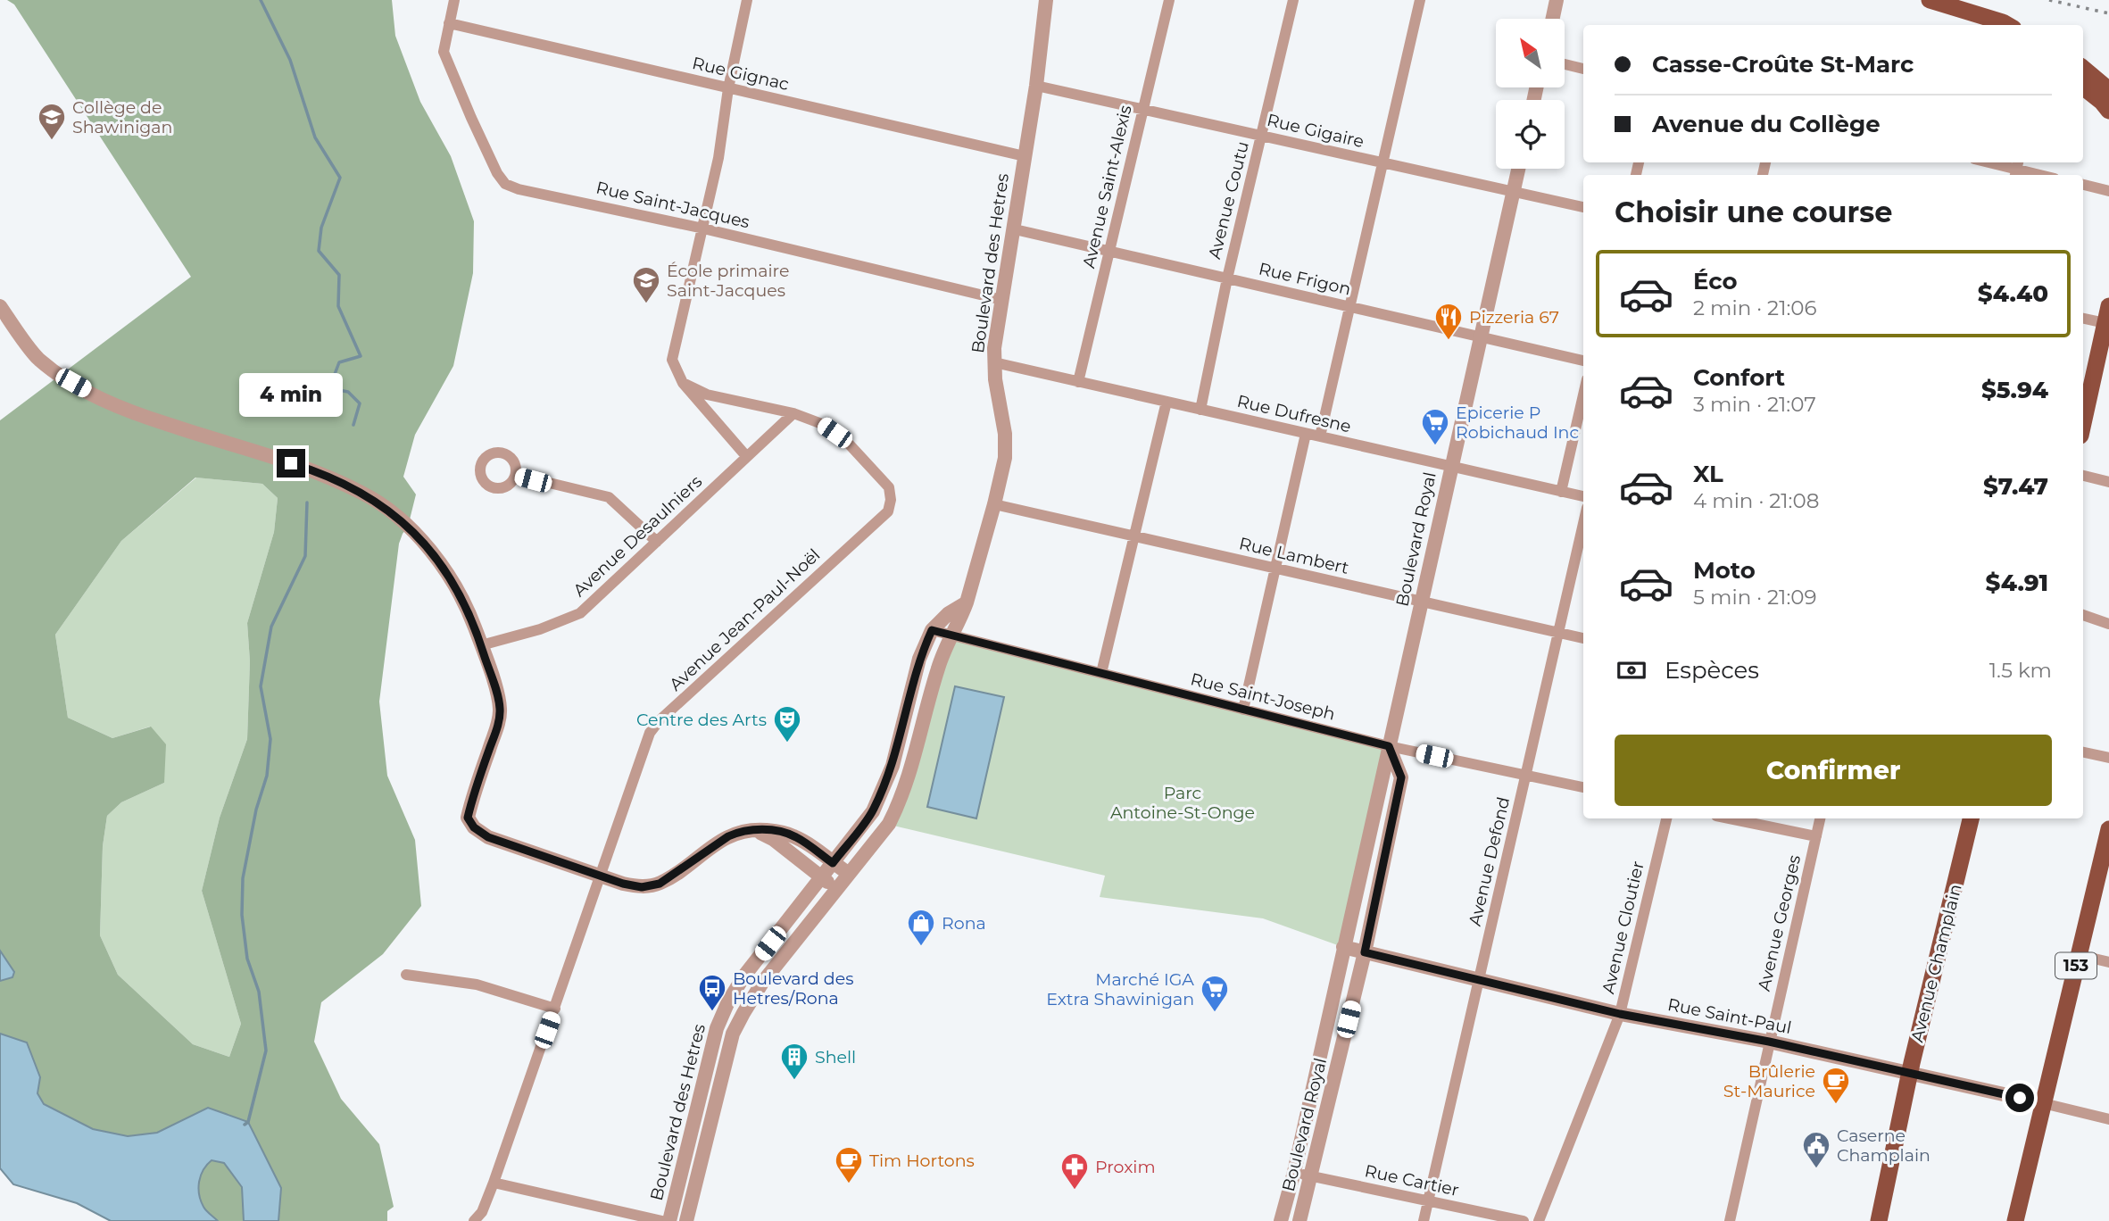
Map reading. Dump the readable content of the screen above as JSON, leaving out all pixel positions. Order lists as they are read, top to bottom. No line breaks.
{"streets":{"main road":["Avenue Champlain","153"],"street":["Rue Gignac","Rue Gigaire","Avenue Saint-Alexis","Avenue Coutu","Rue Saint-Jacques","Boulevard des Hetres","Rue Frigon","Rue Dufresne","Avenue Desaulniers","Boulevard Royal","Rue Lambert","Avenue Jean-Paul-Noël","Rue Saint-Joseph","Avenue Defond","Avenue Georges","Avenue Cloutier","Rue Saint-Paul","Rue Cartier"]},"crossings":[["Rue Gignac","Rue Saint-Jacques"],["Rue Gignac","Boulevard des Hetres"],["Rue Gigaire","Avenue Saint-Alexis"],["Rue Gigaire","Avenue Coutu"],["Rue Gigaire","Boulevard des Hetres"],["Rue Gigaire","Boulevard Royal"],["Avenue Saint-Alexis","Rue Frigon"],["Avenue Saint-Alexis","Rue Dufresne"],["Avenue Coutu","Rue Frigon"],["Avenue Coutu","Rue Dufresne"],["Rue Saint-Jacques","Boulevard des Hetres"],["Boulevard des Hetres","Rue Frigon"],["Boulevard des Hetres","Rue Dufresne"],["Boulevard des Hetres","Rue Lambert"],["Boulevard des Hetres","Rue Saint-Joseph"],["Rue Frigon","Boulevard Royal"],["Rue Dufresne","Boulevard Royal"],["Avenue Desaulniers","Avenue Jean-Paul-Noël"],["Boulevard Royal","Rue Lambert"],["Boulevard Royal","Rue Saint-Joseph"],["Boulevard Royal","Rue Saint-Paul"],["Boulevard Royal","Rue Cartier"],["Rue Lambert","Avenue Defond"],["Rue Saint-Joseph","Avenue Defond"],["Avenue Defond","Rue Saint-Paul"],["Avenue Defond","Rue Cartier"],["Avenue Georges","Rue Saint-Paul"],["Avenue Cloutier","Rue Saint-Paul"],["Avenue Champlain","Rue Saint-Paul"],["153","Rue Saint-Paul"]],"parks":["Parc Antoine-St-Onge"],"places":{"school or university":["Collège de Shawinigan","École primaire Saint-Jacques"],"restaurant":["Pizzeria 67"],"supermarket":["Epicerie P Robichaud Inc","Marché IGA Extra Shawinigan"],"theatre":["Centre des Arts"],"shop":["Rona"],"bus stop":["Boulevard des Hetres/Rona"],"building":["Shell"],"cafe":["Brûlerie St-Maurice","Tim Hortons"],"public building":["Caserne Champlain"],"pharmacy":["Proxim"]},"north":"top left","page":{"banner":["Casse-Croûte St-Marc","Avenue du Collège"],"heading":"Choisir une course","list":[{"name":"Éco","note":"2 min · 21:06","value":"$4.40"},{"name":"Confort","note":"3 min · 21:07","value":"$5.94"},{"name":"XL","note":"4 min · 21:08","value":"$7.47"},{"name":"Moto","note":"5 min · 21:09","value":"$4.91"}],"bubble":"4 min","pay":["Espèces","1.5 km"],"buttons":"Confirmer"}}
